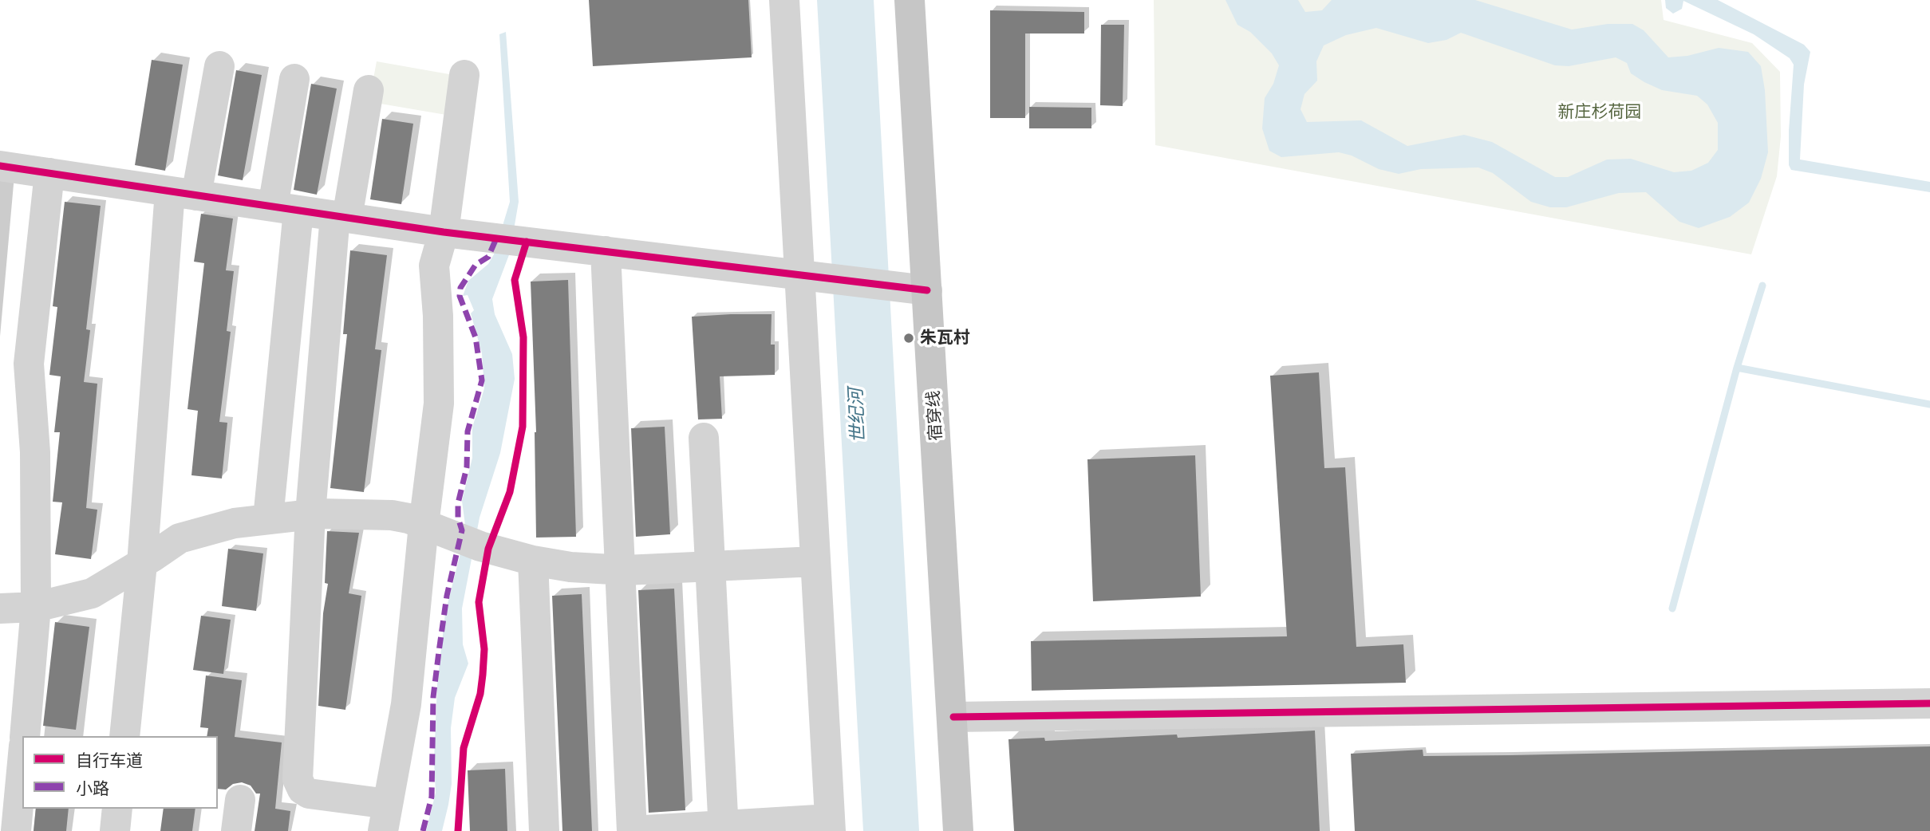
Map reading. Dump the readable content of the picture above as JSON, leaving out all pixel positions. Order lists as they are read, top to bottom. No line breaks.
{"streets":{"main road":["宿穿线"]},"water":["世纪河"],"parks":["新庄杉荷园"],"places":["朱瓦村"],"legend":["自行车道","小路"]}
